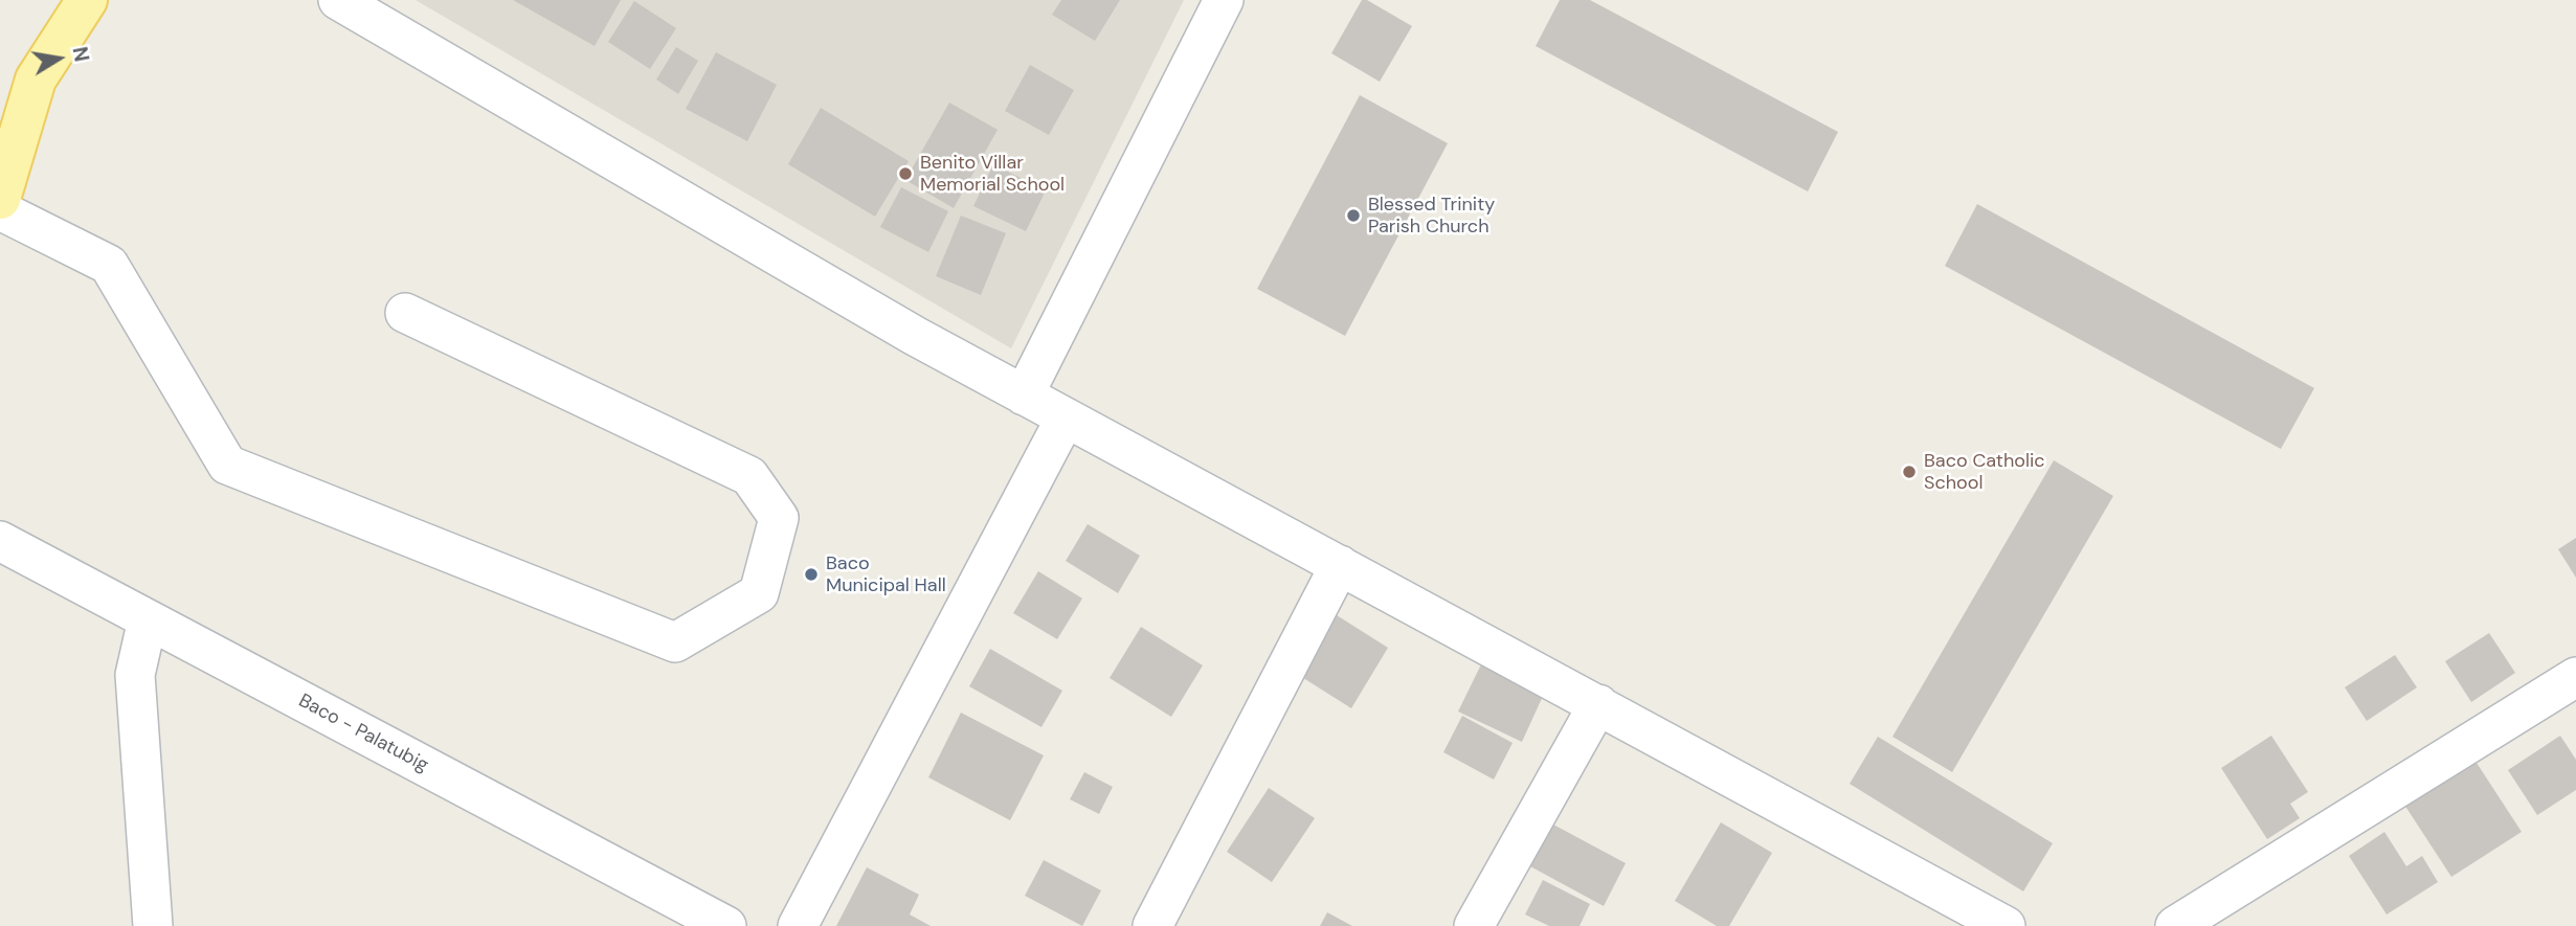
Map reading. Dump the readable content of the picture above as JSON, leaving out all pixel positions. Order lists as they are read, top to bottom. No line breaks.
{"streets":{"street":["Baco - Palatubig"]},"places":["Benito Villar Memorial School","Blessed Trinity Parish Church","Baco Catholic School","Baco Municipal Hall"],"north":"right"}
